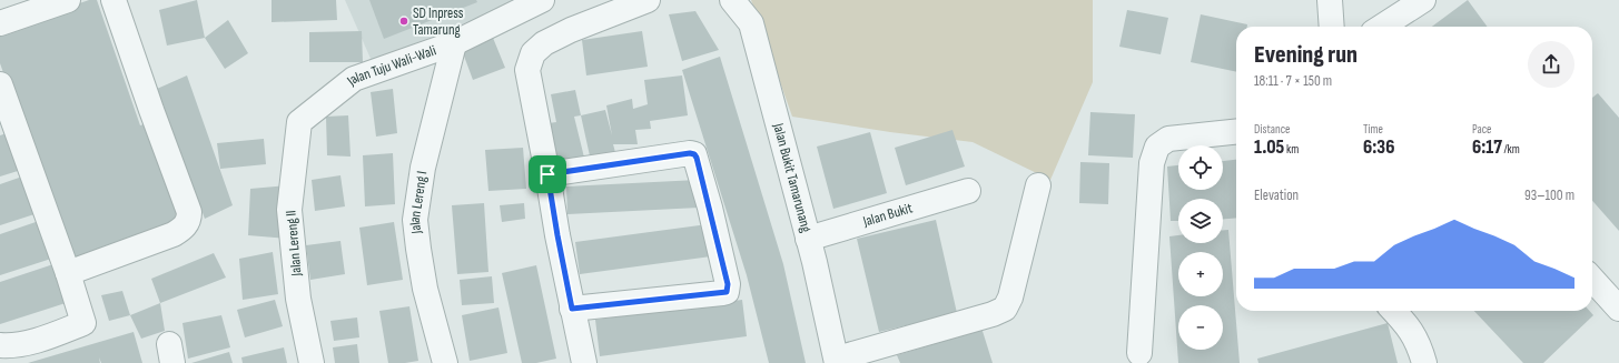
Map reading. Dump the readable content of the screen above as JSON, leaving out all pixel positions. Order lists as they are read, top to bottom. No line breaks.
{"streets":{"street":["Jalan Tuju Wali-Wali","Jalan Bukit Tamarunang","Jalan Lereng I","Jalan Bukit","Jalan Lereng II"]},"crossings":[["Jalan Tuju Wali-Wali","Jalan Lereng I"],["Jalan Tuju Wali-Wali","Jalan Lereng II"],["Jalan Bukit Tamarunang","Jalan Bukit"]],"places":["SD Inpress Tamarung"],"page":{"heading":["Evening run","18:11 · 7 × 150 m"],"stats":[["Distance","1.05 km"],["Time","6:36"],["Pace","6:17 /km"]],"map_buttons":["+","−"],"chart":["Elevation","93–100 m"]}}
